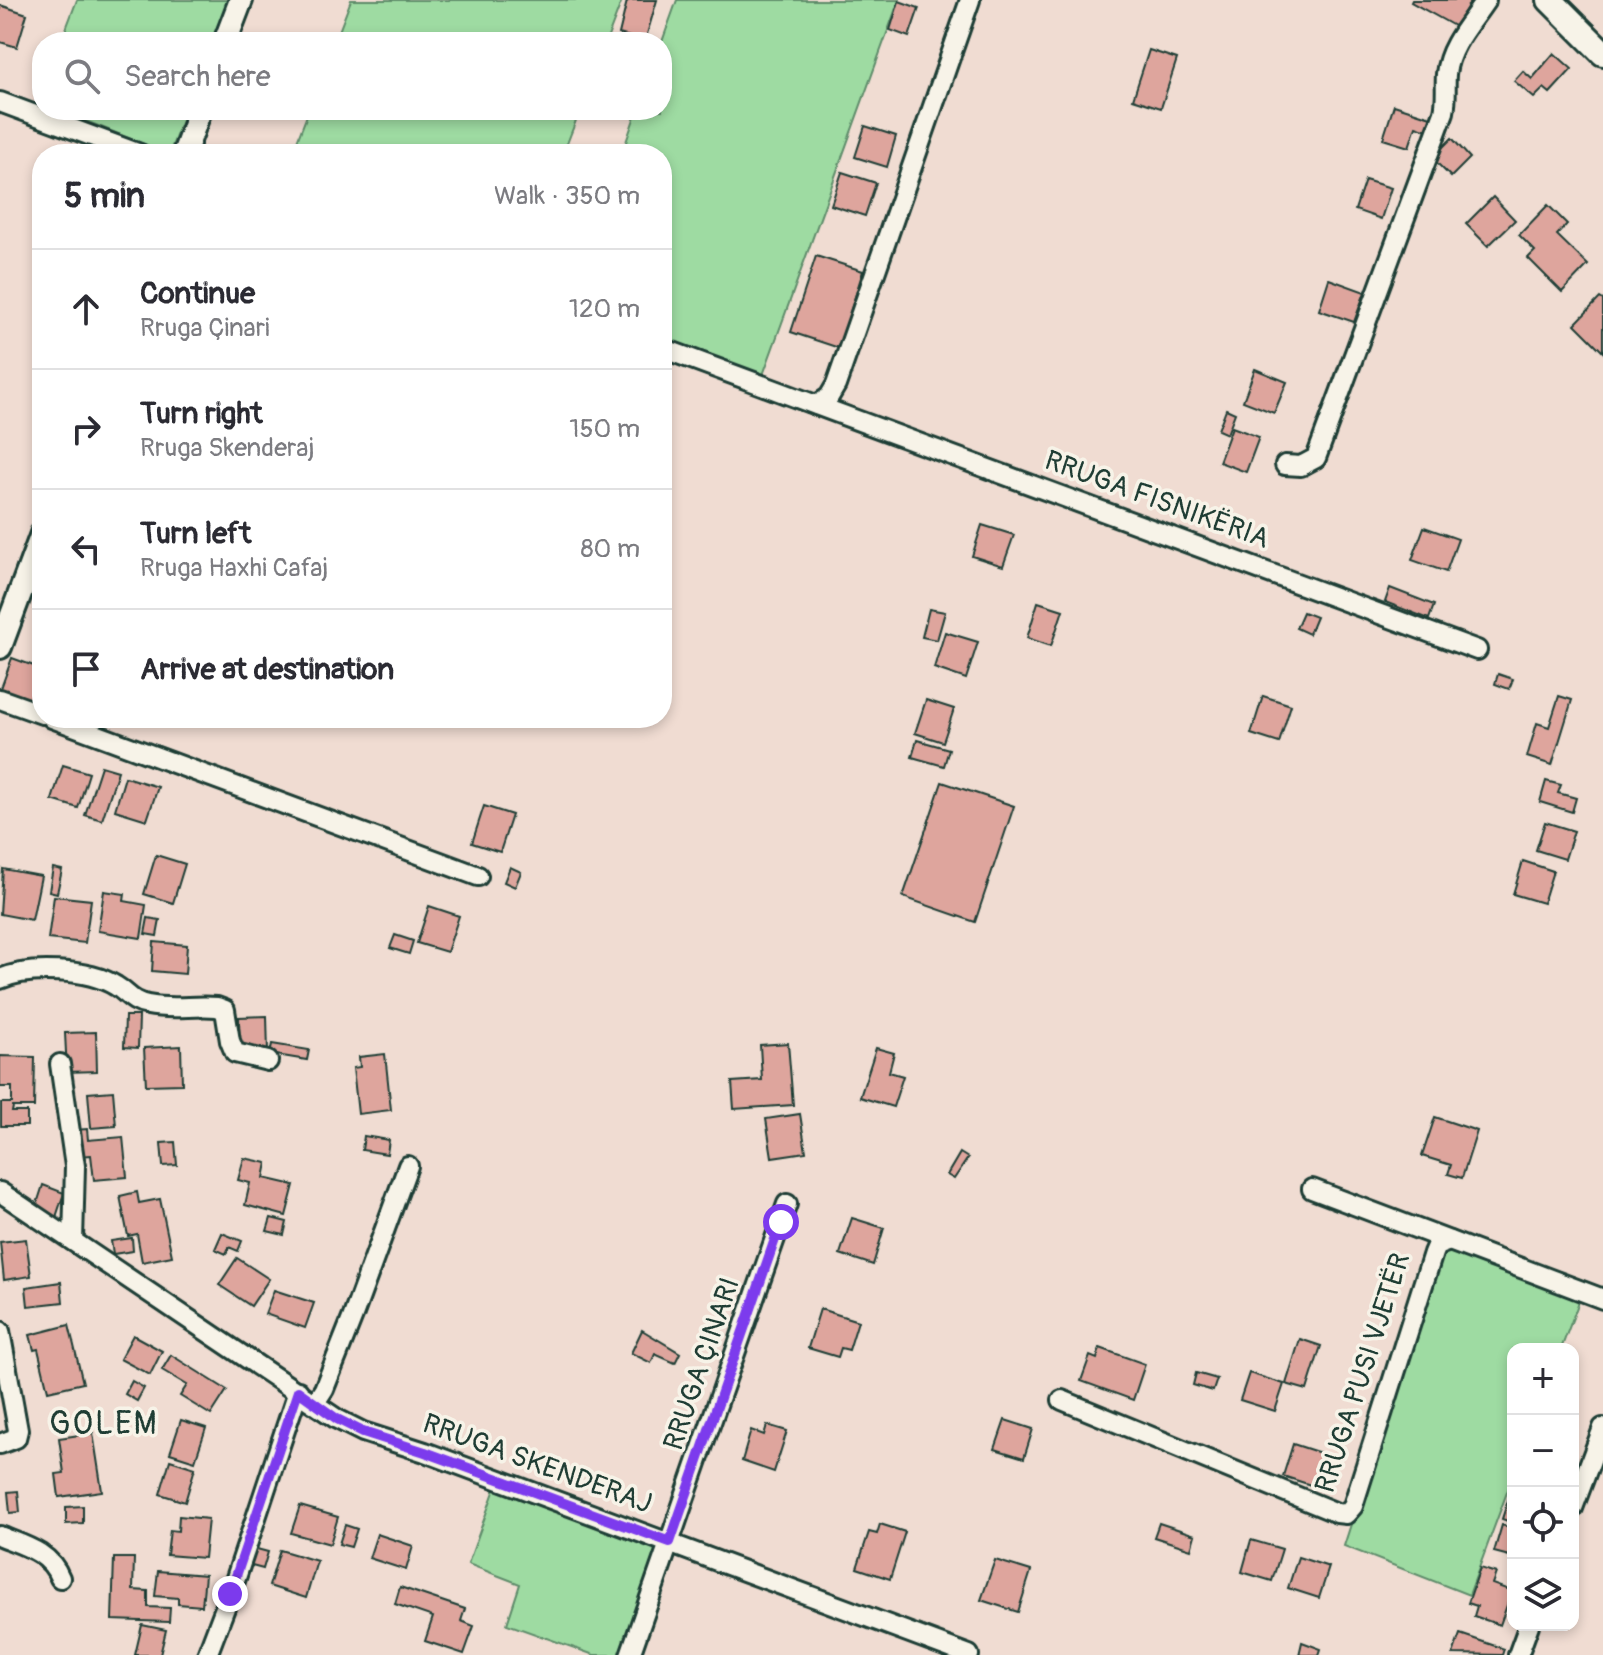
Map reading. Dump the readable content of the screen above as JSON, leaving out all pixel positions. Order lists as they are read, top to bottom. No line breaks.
{"streets":{"street":["RRUGA FISNIKËRIA","RRUGA ÇINARI","RRUGA PUSI VJETËR","RRUGA SKENDERAJ"]},"crossings":[["RRUGA ÇINARI","RRUGA SKENDERAJ"]],"districts":["GOLEM"],"page":{"search":"Search here","heading":["5 min","Walk · 350 m"],"list":[["Continue","Rruga Çinari","120 m"],["Turn right","Rruga Skenderaj","150 m"],["Turn left","Rruga Haxhi Cafaj","80 m"],"Arrive at destination"],"map_buttons":["+","−"]}}
